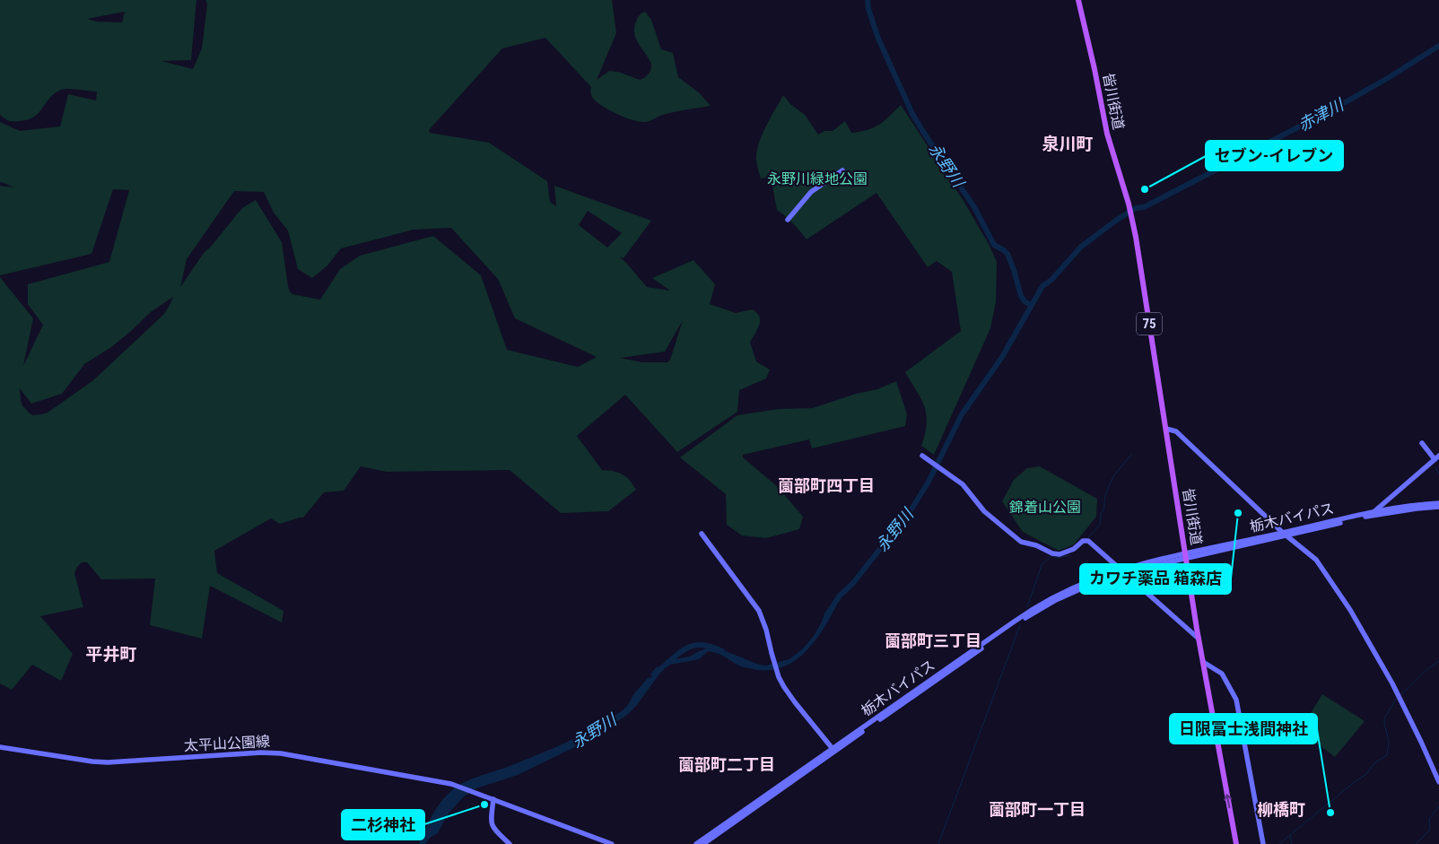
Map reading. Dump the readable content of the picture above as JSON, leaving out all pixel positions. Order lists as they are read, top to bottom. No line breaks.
{"streets":{"main road":["皆川街道","75","栃木バイパス","太平山公園線"]},"crossings":[["皆川街道","栃木バイパス"]],"districts":["泉川町","薗部町四丁目","薗部町三丁目","平井町","薗部町二丁目","薗部町一丁目","柳橋町"],"water":["赤津川","永野川"],"parks":["永野川緑地公園","錦着山公園"],"places":["セブン-イレブン","カワチ薬品 箱森店","二杉神社","日限冨士浅間神社"]}
